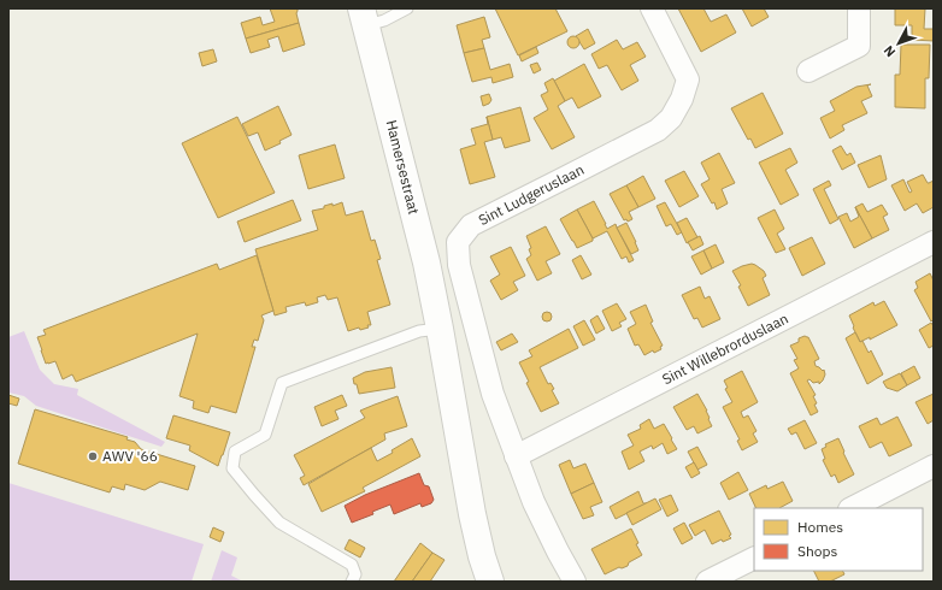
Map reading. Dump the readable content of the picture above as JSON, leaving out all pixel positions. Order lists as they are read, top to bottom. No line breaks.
{"streets":{"main road":["Hamersestraat"],"street":["Sint Ludgeruslaan","Sint Willebrorduslaan"]},"crossings":[["Sint Ludgeruslaan","Sint Willebrorduslaan"]],"places":["AWV '66"],"legend":["Homes","Shops"],"north":"bottom left"}
